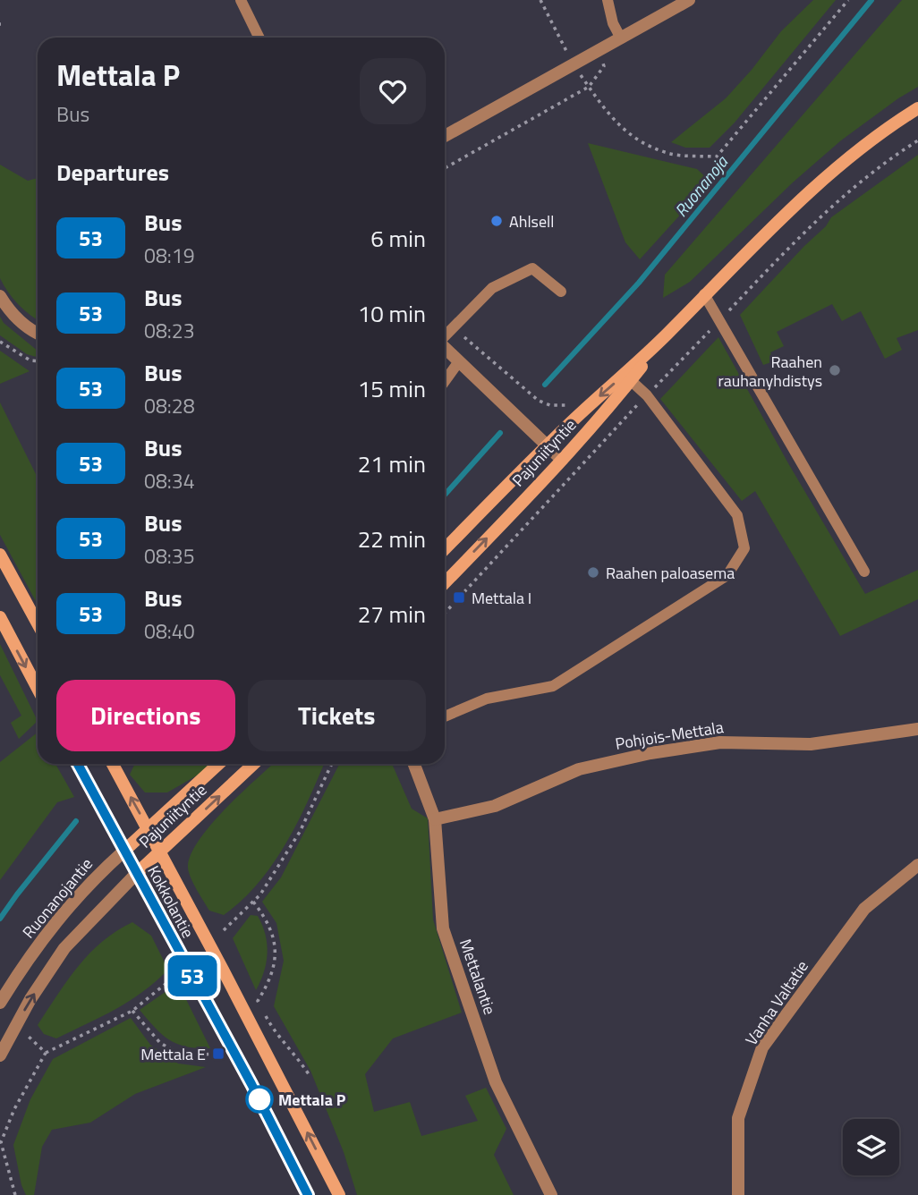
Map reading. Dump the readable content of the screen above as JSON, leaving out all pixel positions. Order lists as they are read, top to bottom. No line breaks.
{"streets":{"street":["Pajuniityntie","Pohjois-Mettala","Ruonanojantie","Kokkolantie","Mettalantie","Vanha Valtatie"]},"crossings":[["Pajuniityntie","Ruonanojantie"],["Pajuniityntie","Kokkolantie"],["Pohjois-Mettala","Mettalantie"],["Ruonanojantie","Kokkolantie"]],"water":["Ruonanoja"],"places":{"other":["Ahlsell","Raahen rauhanyhdistys","Raahen paloasema","Mettala P"],"transit":["Mettala I","Mettala E"]},"lines":["bus line 53"],"page":{"on_map":"53","heading":[["Mettala P","Bus"],"Departures"],"list":[{"mark":"53","name":"Bus","note":"08:19","value":"6 min"},{"mark":"53","name":"Bus","note":"08:23","value":"10 min"},{"mark":"53","name":"Bus","note":"08:28","value":"15 min"},{"mark":"53","name":"Bus","note":"08:34","value":"21 min"},{"mark":"53","name":"Bus","note":"08:35","value":"22 min"},{"mark":"53","name":"Bus","note":"08:40","value":"27 min"}],"buttons":["Directions","Tickets"]}}
